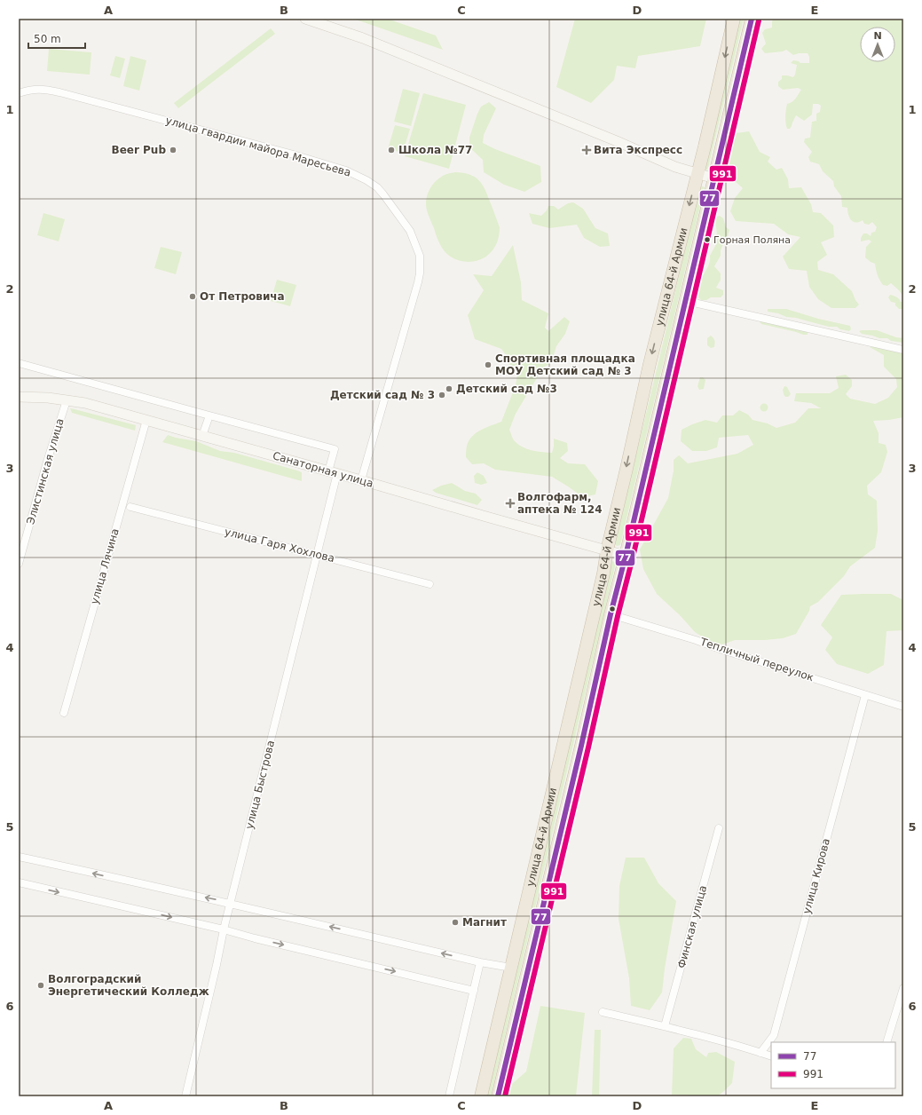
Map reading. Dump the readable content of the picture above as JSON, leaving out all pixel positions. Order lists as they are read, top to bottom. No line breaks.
{"streets":{"highway":["улица 64-й Армии"],"street":["улица гвардии майора Маресьева","Санаторная улица","Элистинская улица","улица Гаря Хохлова","улица Лячина","Тепличный переулок","улица Быстрова","улица Кирова","Финская улица"]},"crossings":[["улица гвардии майора Маресьева","Санаторная улица"],["улица 64-й Армии","Санаторная улица"],["улица 64-й Армии","Тепличный переулок"],["Санаторная улица","Элистинская улица"],["Санаторная улица","улица Лячина"],["Санаторная улица","улица Быстрова"],["улица Гаря Хохлова","улица Быстрова"],["Тепличный переулок","улица Кирова"]],"places":{"other":["Beer Pub","Школа №77","Горная Поляна","От Петровича","Спортивная площадка МОУ Детский сад № 3","Детский сад №3","Детский сад № 3","Магнит","Волгоградский Энергетический Колледж"],"health":["Вита Экспресс","Волгофарм, аптека № 124"]},"lines":["transit line 77","transit line 991"],"legend":["77","991"],"scale_bar":"50 m","north":"top","grid":{"columns":["A","B","C","D","E"],"rows":["1","2","3","4","5","6"]}}
